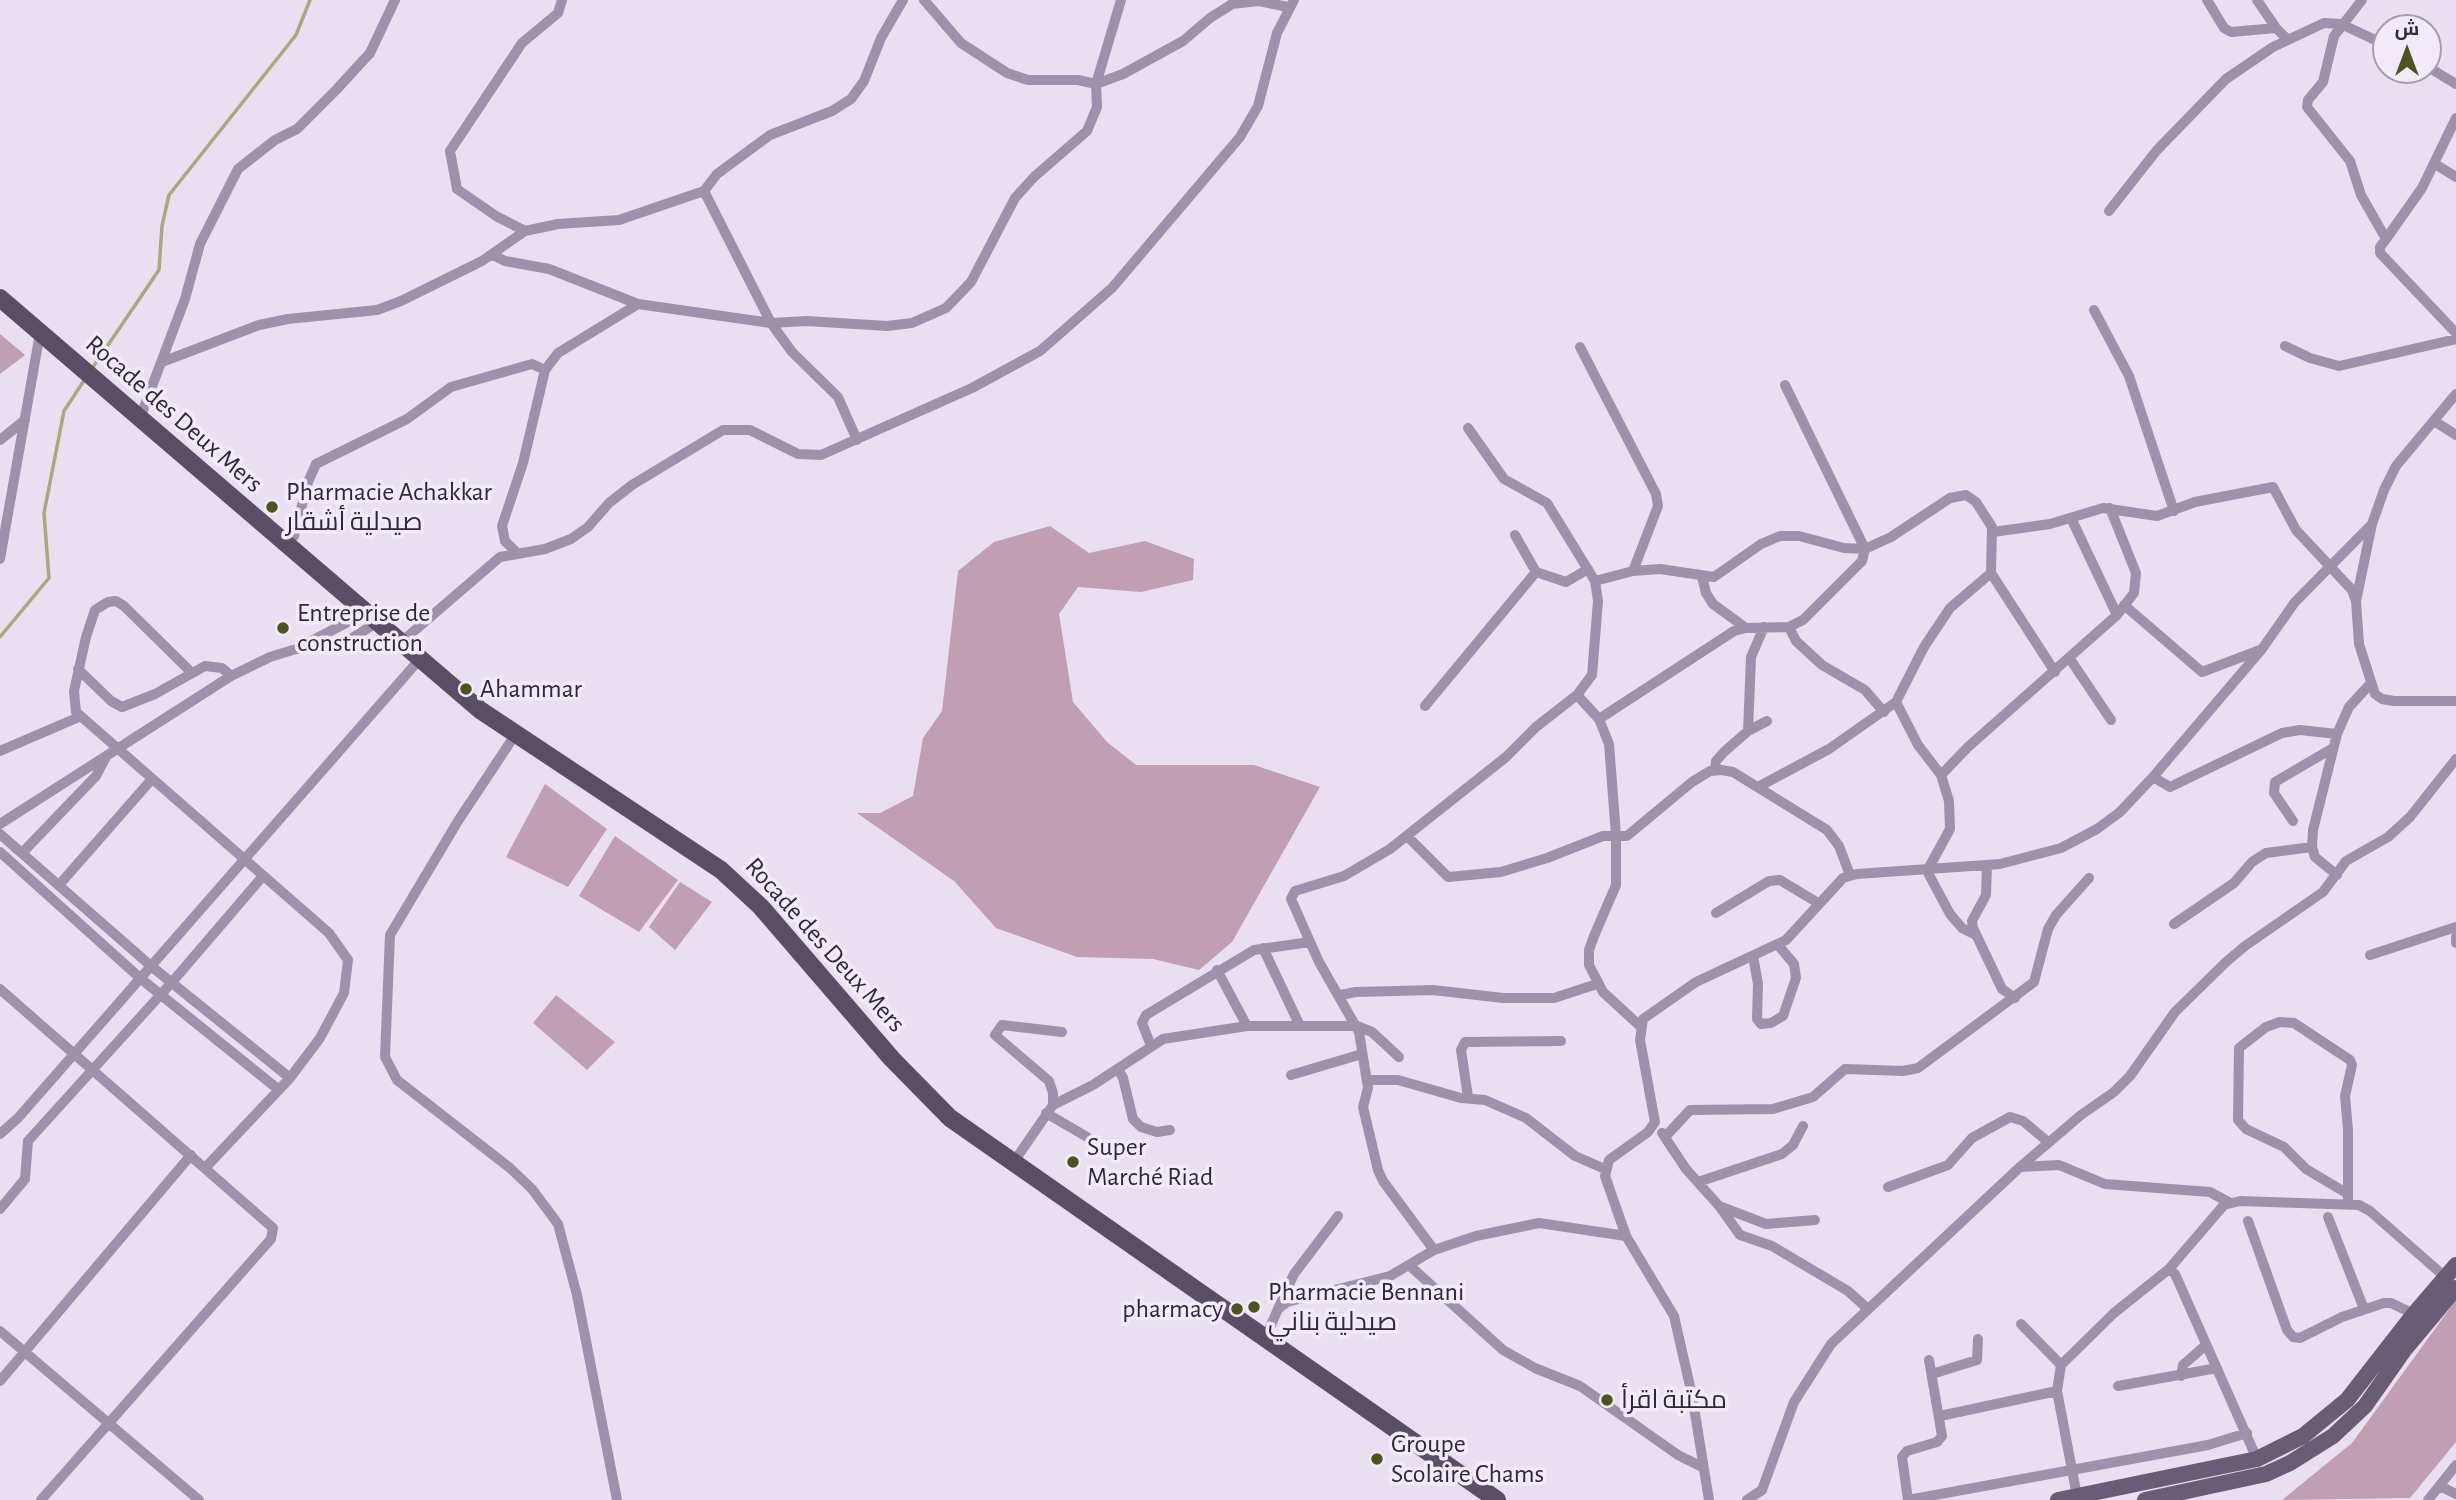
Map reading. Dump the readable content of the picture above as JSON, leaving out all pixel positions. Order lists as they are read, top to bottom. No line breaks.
{"streets":{"highway":["Rocade des Deux Mers"]},"places":["Pharmacie Achakkar صيدلية أشقار","Entreprise de construction","Ahammar","Super Marché Riad","Pharmacie Bennani صيدلية بناني","pharmacy","مكتبة اقرأ","Groupe Scolaire Chams"],"north":"top"}
